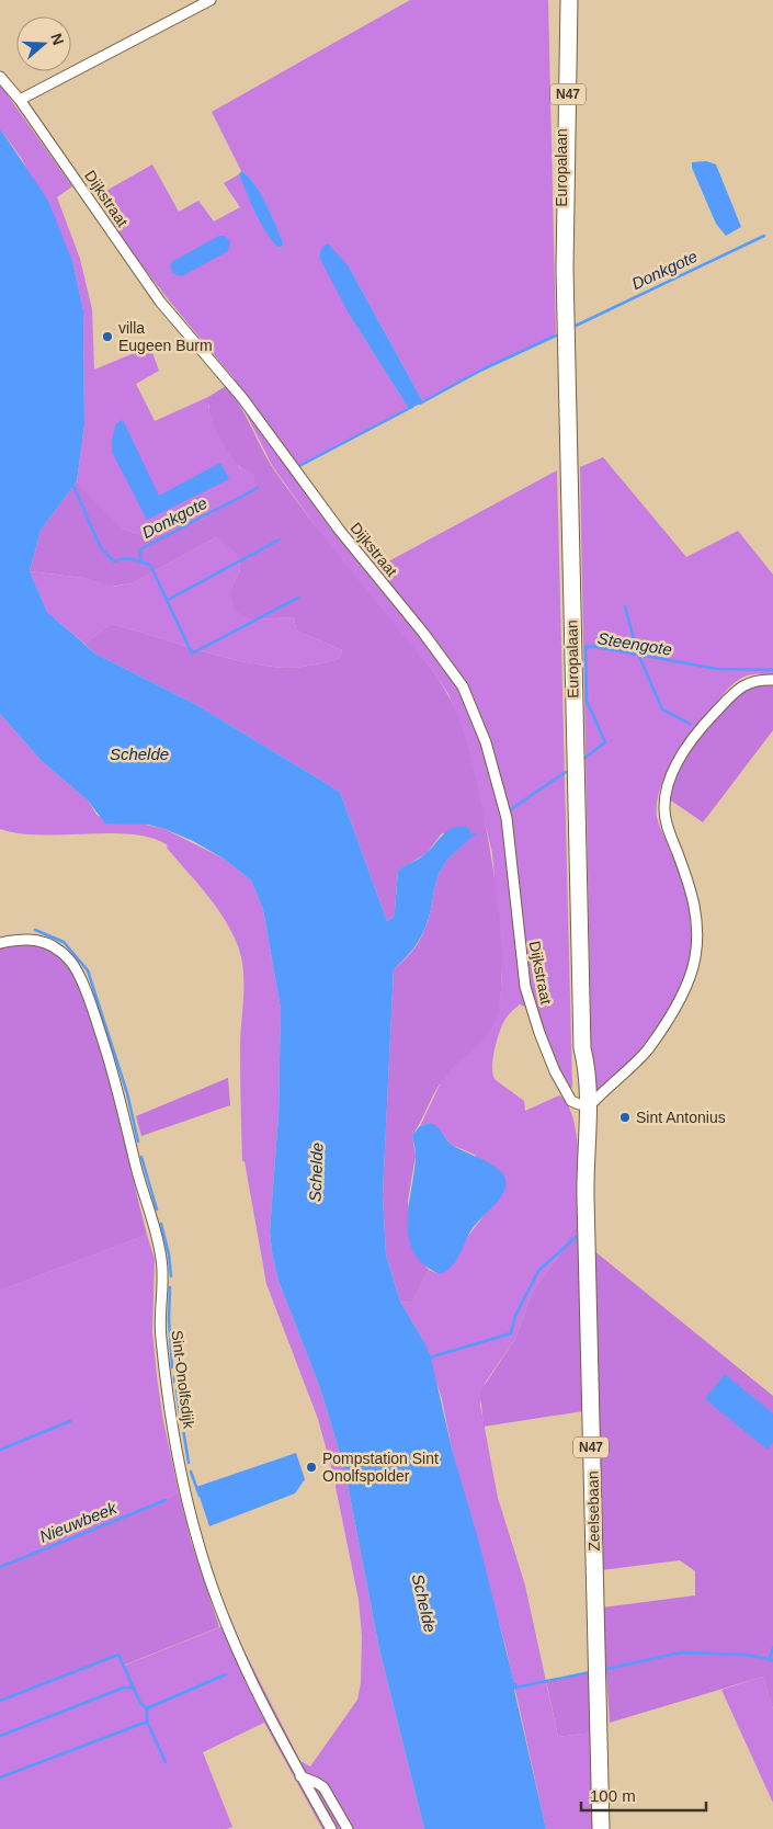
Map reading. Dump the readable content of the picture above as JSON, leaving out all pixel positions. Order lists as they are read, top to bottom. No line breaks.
{"streets":{"main road":["N47","Europalaan","Zeelsebaan"],"street":["Dijkstraat","Sint-Onolfsdijk"]},"crossings":[["Europalaan","Zeelsebaan"],["Dijkstraat","Zeelsebaan"]],"water":["Donkgote","Steengote","Schelde","Nieuwbeek"],"places":["villa Eugeen Burm","Sint Antonius","Pompstation Sint Onolfspolder"],"scale_bar":"100 m","north":"right"}
